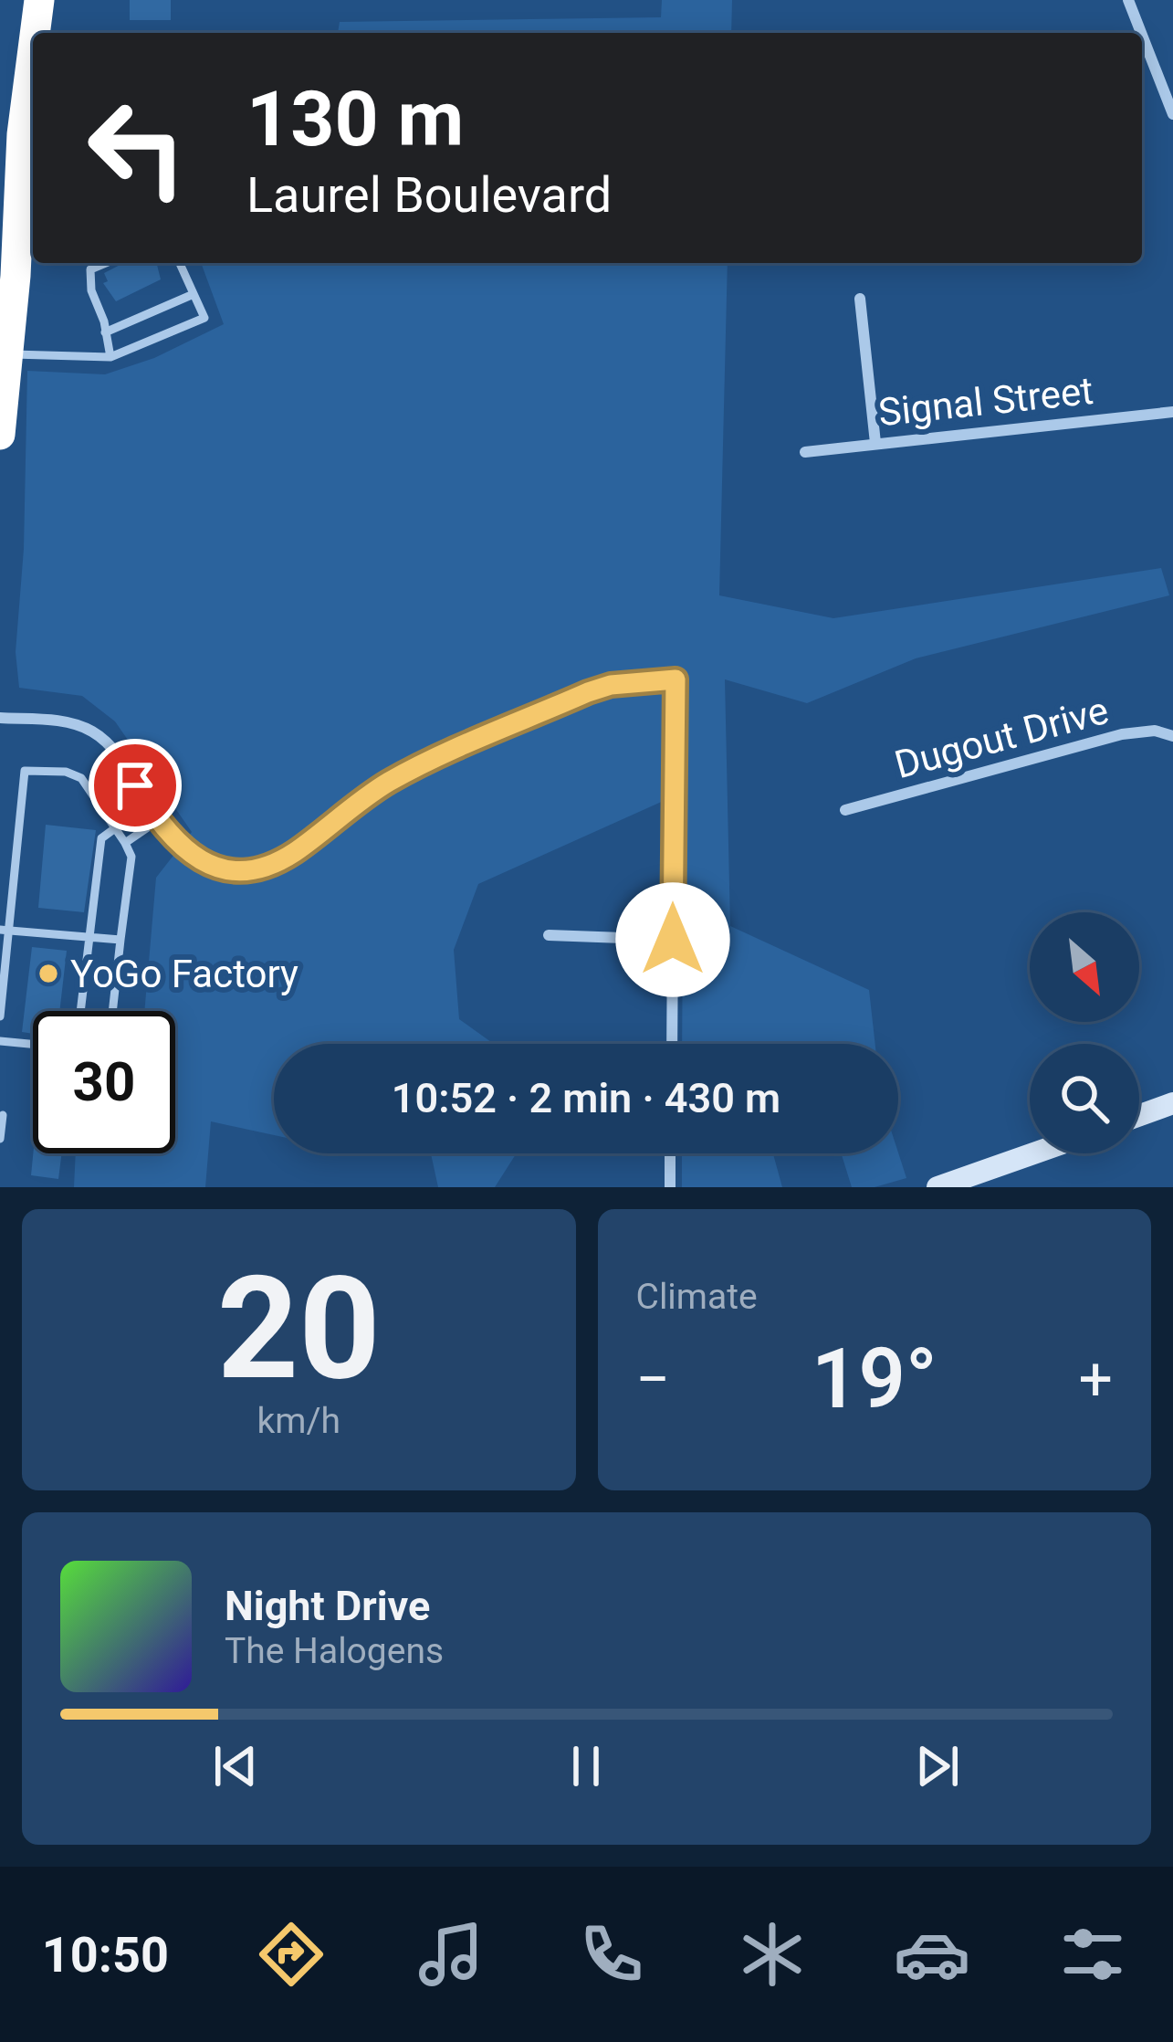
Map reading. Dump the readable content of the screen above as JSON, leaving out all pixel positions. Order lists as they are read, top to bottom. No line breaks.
{"streets":{"street":["Signal Street","Dugout Drive"]},"places":["YoGo Factory"],"north":"bottom right","page":{"turn":["130 m","Laurel Boulevard"],"limit":"30","trip":"10:52 · 2 min · 430 m","tile":[["20","km/h"],"Climate"],"heat":["−","19°","+"],"song":["Night Drive","The Halogens"],"tabs":"10:50"}}
